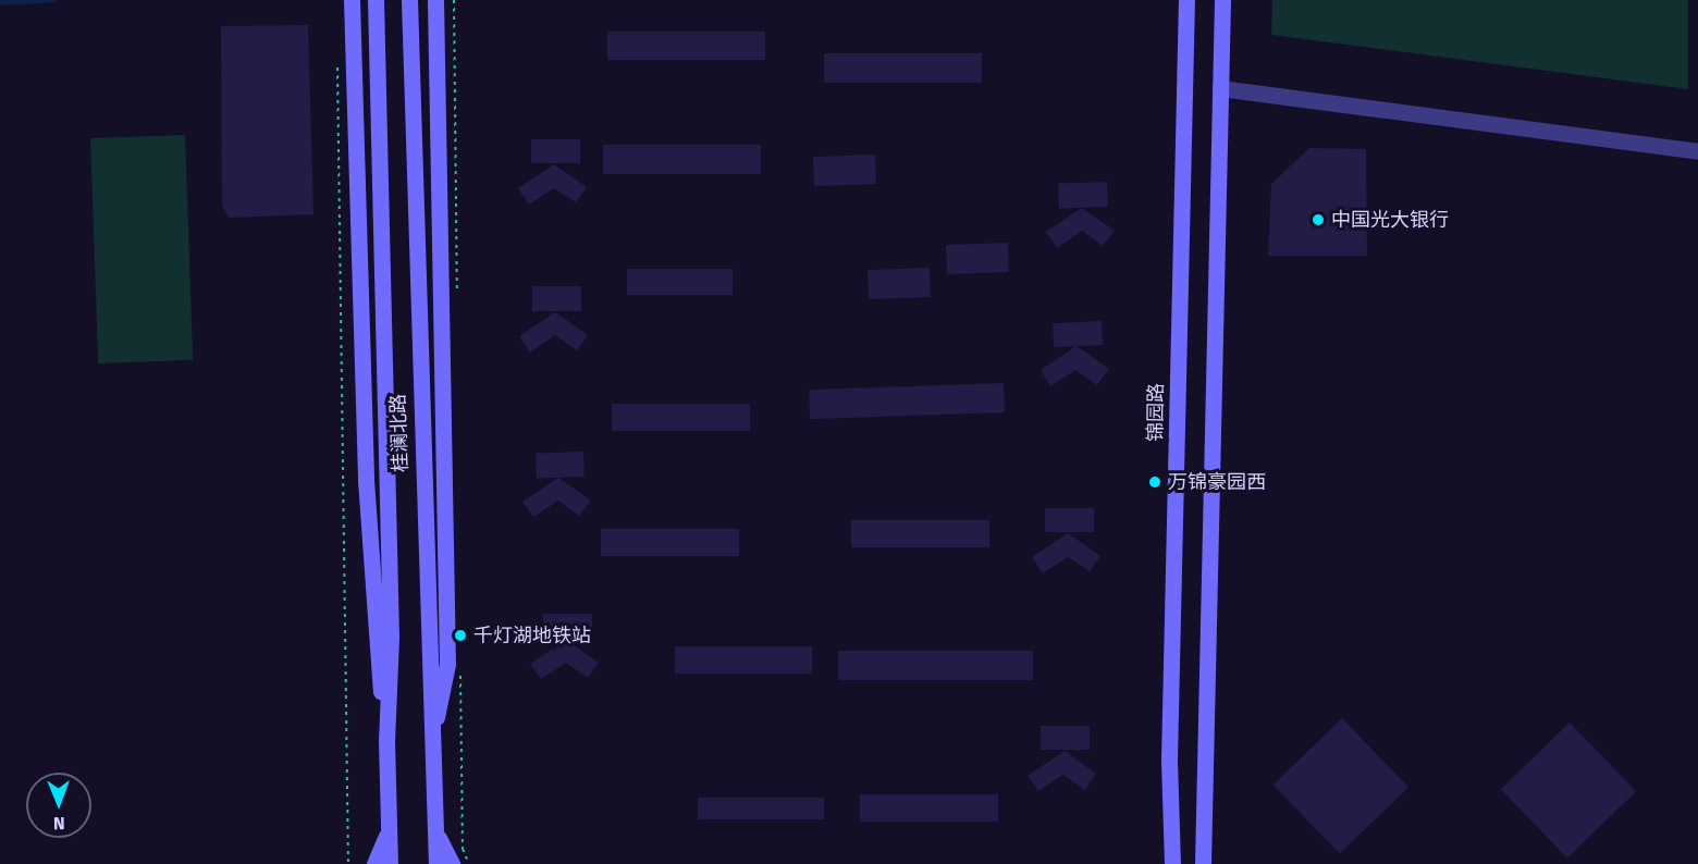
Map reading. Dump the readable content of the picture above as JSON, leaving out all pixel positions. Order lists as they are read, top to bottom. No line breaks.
{"streets":{"main road":["锦园路","桂澜北路"]},"places":["中国光大银行","万锦豪园西","千灯湖地铁站"],"north":"bottom"}
